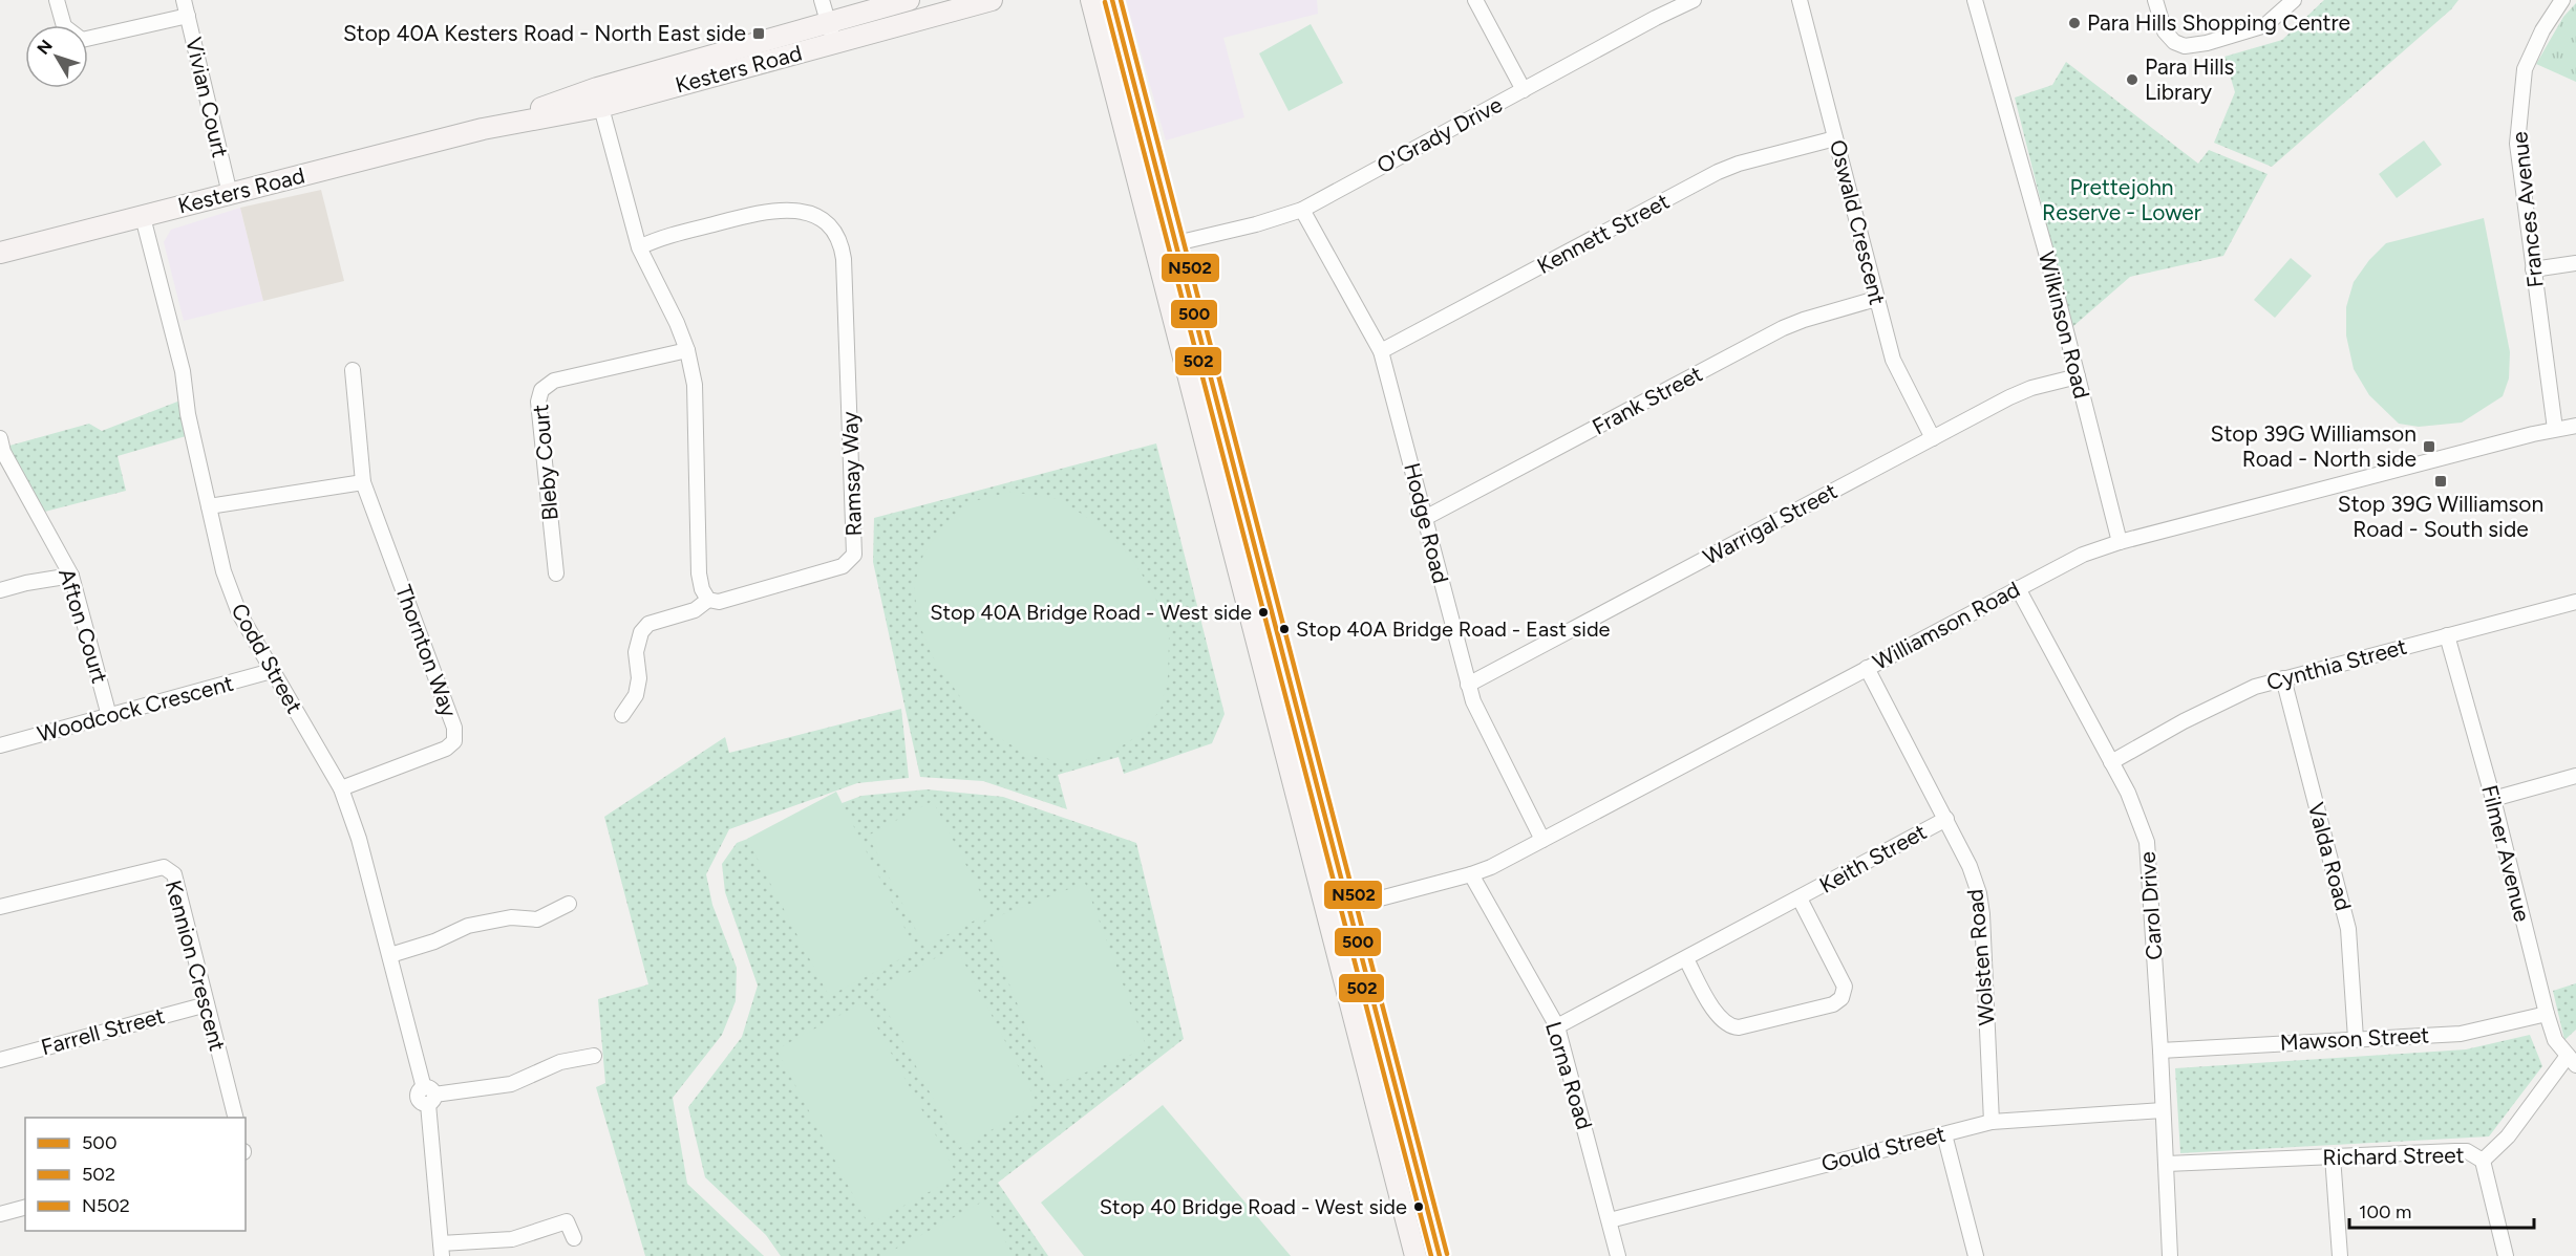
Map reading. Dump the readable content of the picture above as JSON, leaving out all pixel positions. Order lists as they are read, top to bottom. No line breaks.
{"streets":{"main road":["Kesters Road"],"street":["Vivian Court","O'Grady Drive","Frances Avenue","Oswald Crescent","Kennett Street","Wilkinson Road","Frank Street","Bleby Court","Ramsay Way","Hodge Road","Warrigal Street","Afton Court","Williamson Road","Thornton Way","Codd Street","Cynthia Street","Woodcock Crescent","Filmer Avenue","Valda Road","Keith Street","Carol Drive","Wolsten Road","Kennion Crescent","Farrell Street","Mawson Street","Lorna Road","Gould Street","Richard Street"]},"crossings":[["Kesters Road","Vivian Court"],["Kesters Road","Codd Street"],["O'Grady Drive","Hodge Road"],["Frances Avenue","Williamson Road"],["Oswald Crescent","Kennett Street"],["Oswald Crescent","Frank Street"],["Oswald Crescent","Warrigal Street"],["Kennett Street","Hodge Road"],["Wilkinson Road","Warrigal Street"],["Wilkinson Road","Williamson Road"],["Frank Street","Hodge Road"],["Hodge Road","Warrigal Street"],["Hodge Road","Williamson Road"],["Afton Court","Woodcock Crescent"],["Williamson Road","Carol Drive"],["Williamson Road","Wolsten Road"],["Williamson Road","Lorna Road"],["Thornton Way","Codd Street"],["Codd Street","Woodcock Crescent"],["Cynthia Street","Filmer Avenue"],["Cynthia Street","Valda Road"],["Cynthia Street","Carol Drive"],["Filmer Avenue","Mawson Street"],["Filmer Avenue","Richard Street"],["Valda Road","Mawson Street"],["Keith Street","Wolsten Road"],["Keith Street","Lorna Road"],["Carol Drive","Mawson Street"],["Carol Drive","Gould Street"],["Carol Drive","Richard Street"],["Wolsten Road","Gould Street"],["Kennion Crescent","Farrell Street"],["Lorna Road","Gould Street"]],"parks":["Prettejohn Reserve - Lower"],"places":{"other":["Para Hills Shopping Centre","Para Hills Library","Stop 40A Bridge Road - West side","Stop 40A Bridge Road - East side","Stop 40 Bridge Road - West side"],"transit":["Stop 40A Kesters Road - North East side","Stop 39G Williamson Road - North side","Stop 39G Williamson Road - South side"]},"lines":["transit line 500","transit line N502","transit line 502"],"legend":["500","502","N502"],"scale_bar":"100 m","north":"top left"}
